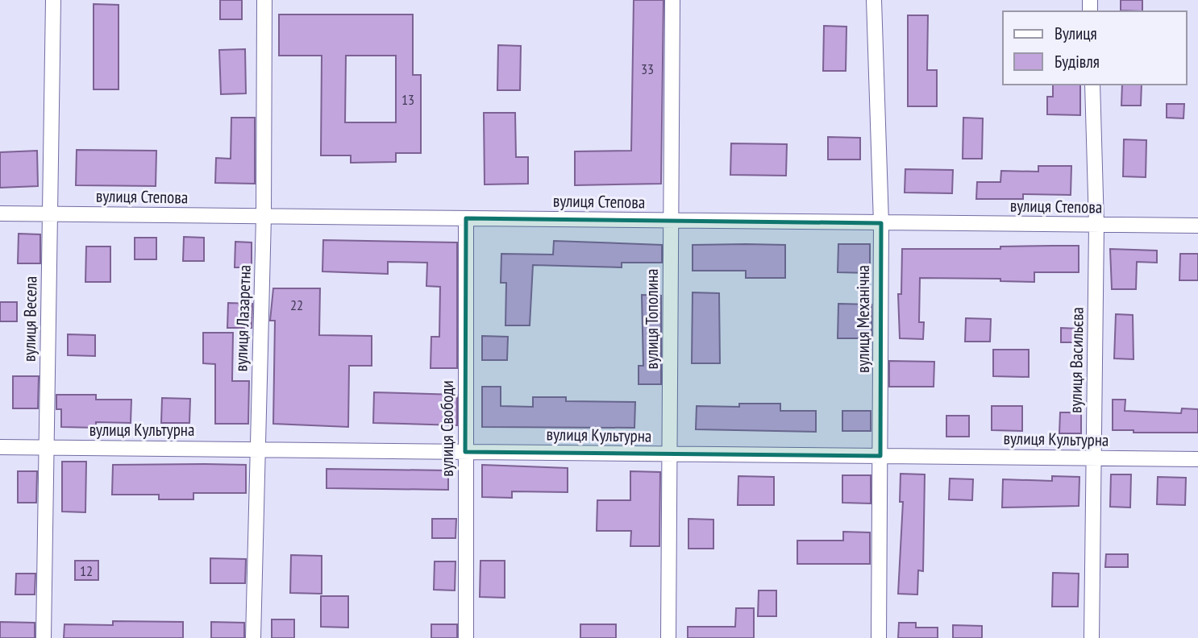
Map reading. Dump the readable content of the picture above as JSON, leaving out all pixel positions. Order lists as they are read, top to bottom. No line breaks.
{"streets":{"street":["вулиця Степова","вулиця Лазаретна","вулиця Весела","вулиця Тополина","вулиця Механічна","вулиця Васильєва","вулиця Свободи","вулиця Культурна"]},"crossings":[["вулиця Степова","вулиця Лазаретна"],["вулиця Степова","вулиця Весела"],["вулиця Степова","вулиця Тополина"],["вулиця Степова","вулиця Механічна"],["вулиця Степова","вулиця Васильєва"],["вулиця Степова","вулиця Свободи"],["вулиця Лазаретна","вулиця Культурна"],["вулиця Весела","вулиця Культурна"],["вулиця Тополина","вулиця Культурна"],["вулиця Механічна","вулиця Культурна"],["вулиця Васильєва","вулиця Культурна"],["вулиця Свободи","вулиця Культурна"]],"house_numbers":["33","13","22","12"],"legend":["Вулиця","Будівля"]}
